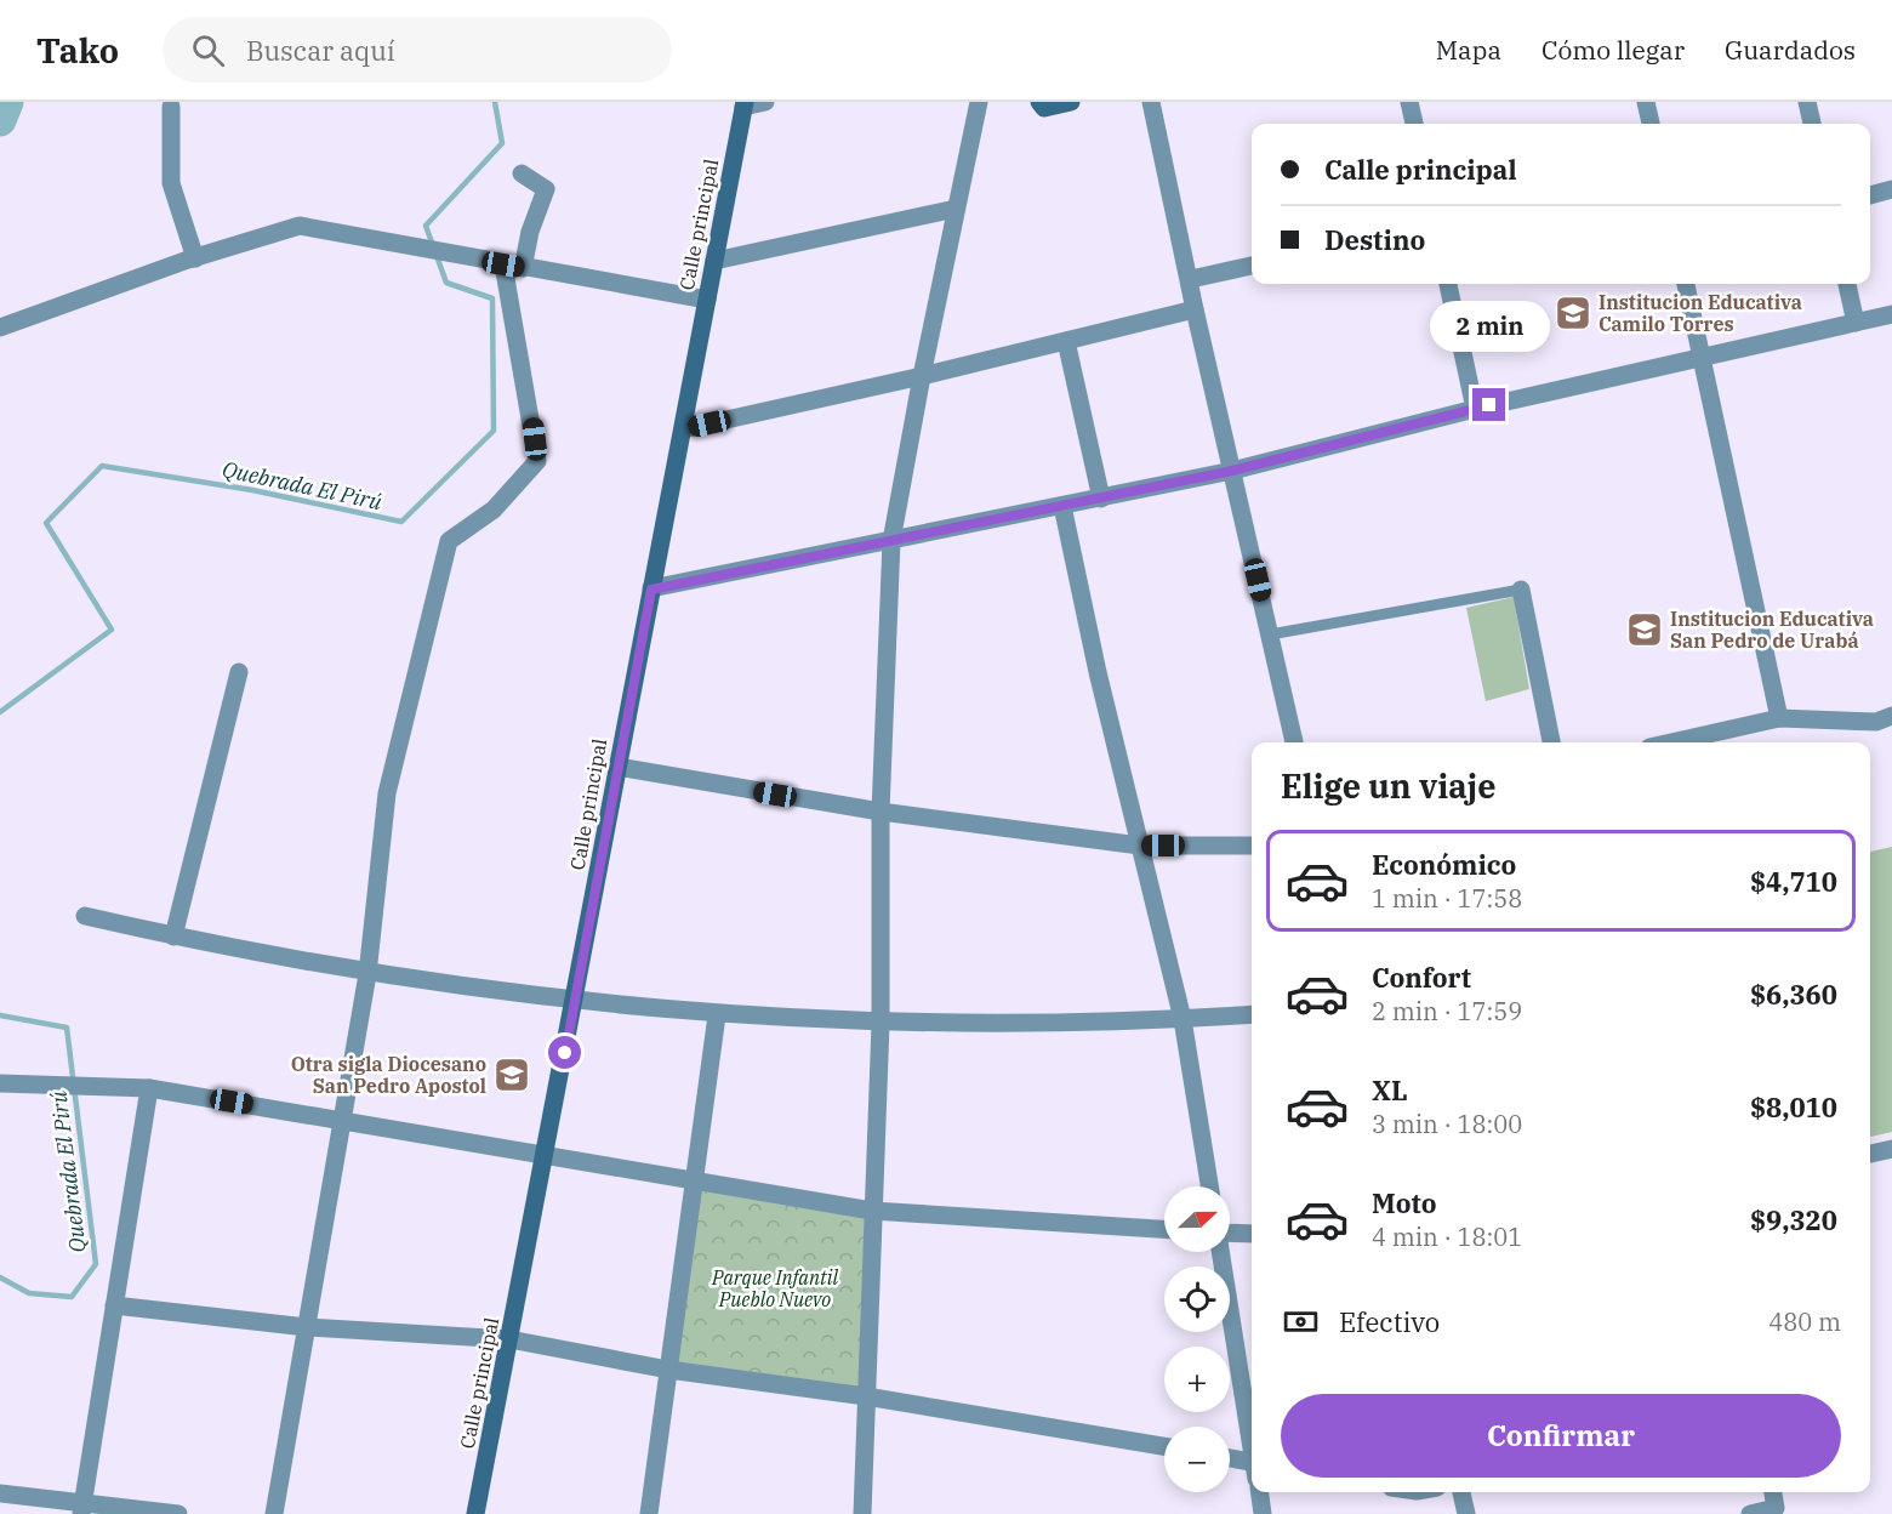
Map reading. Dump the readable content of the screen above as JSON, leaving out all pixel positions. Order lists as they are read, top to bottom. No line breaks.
{"streets":{"main road":["Calle principal"]},"water":["Quebrada El Pirú"],"parks":["Parque Infantil Pueblo Nuevo"],"places":{"school or university":["Institucion Educativa Camilo Torres","Institucion Educativa San Pedro de Urabá","Otra sigla Diocesano San Pedro Apostol"]},"north":"right","page":{"header":"Tako","search":"Buscar aquí","nav":["Mapa","Cómo llegar","Guardados"],"banner":["Calle principal","Destino"],"bubble":"2 min","heading":"Elige un viaje","list":[{"name":"Económico","note":"1 min · 17:58","value":"$4,710"},{"name":"Confort","note":"2 min · 17:59","value":"$6,360"},{"name":"XL","note":"3 min · 18:00","value":"$8,010"},{"name":"Moto","note":"4 min · 18:01","value":"$9,320"}],"map_buttons":["+","−"],"pay":["Efectivo","480 m"],"buttons":"Confirmar"}}
